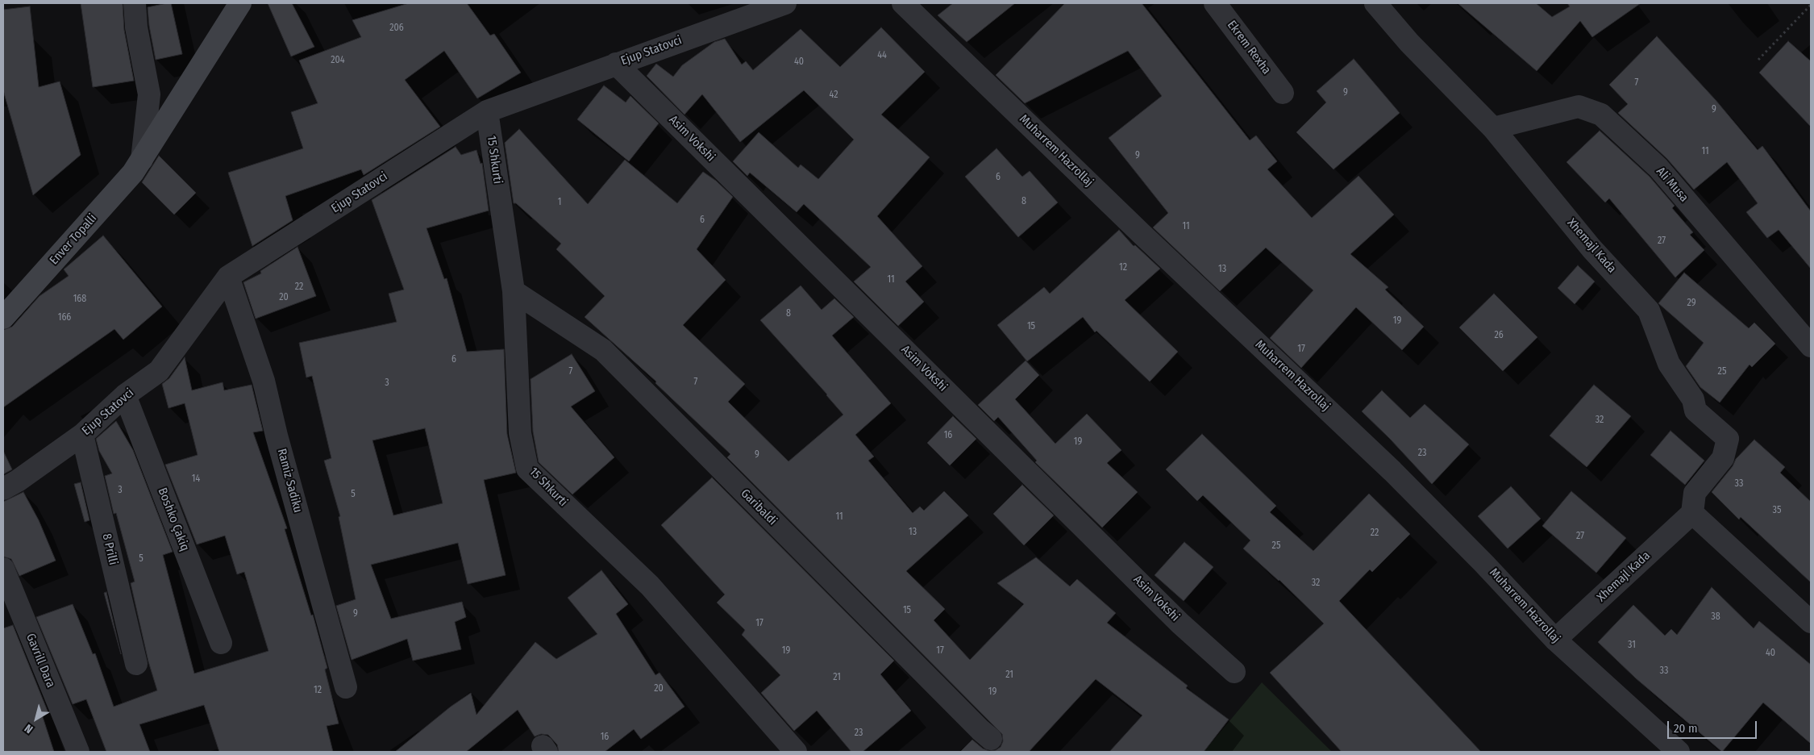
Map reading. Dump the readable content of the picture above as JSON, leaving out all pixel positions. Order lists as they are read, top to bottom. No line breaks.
{"streets":{"main road":["Enver Topalli"],"street":["Ekrem Rexha","Ejup Statovci","Asim Vokshi","Muharrem Hazrollaj","15 Shkurti","Ali Musa","Xhemajl Kada","Ramiz Sadiku","Garibaldi","Boshko Çakiq","8 Prilli","Gavrill Dara"]},"crossings":[["Ejup Statovci","Asim Vokshi"],["Ejup Statovci","15 Shkurti"],["Ejup Statovci","Ramiz Sadiku"],["Ejup Statovci","Boshko Çakiq"],["Ejup Statovci","8 Prilli"],["Muharrem Hazrollaj","Xhemajl Kada"],["15 Shkurti","Garibaldi"],["Ali Musa","Xhemajl Kada"]],"house_numbers":["206","44","204","40","7","9","42","9","11","9","6","8","1","6","11","27","12","13","11","22","20","168","29","8","166","19","15","26","17","6","7","25","7","3","32","16","19","23","9","14","33","3","5","35","11","13","22","27","25","5","32","15","9","38","17","31","19","17","40","33","21","21","20","12","19","23","16"],"scale_bar":"20 m","north":"bottom left"}
